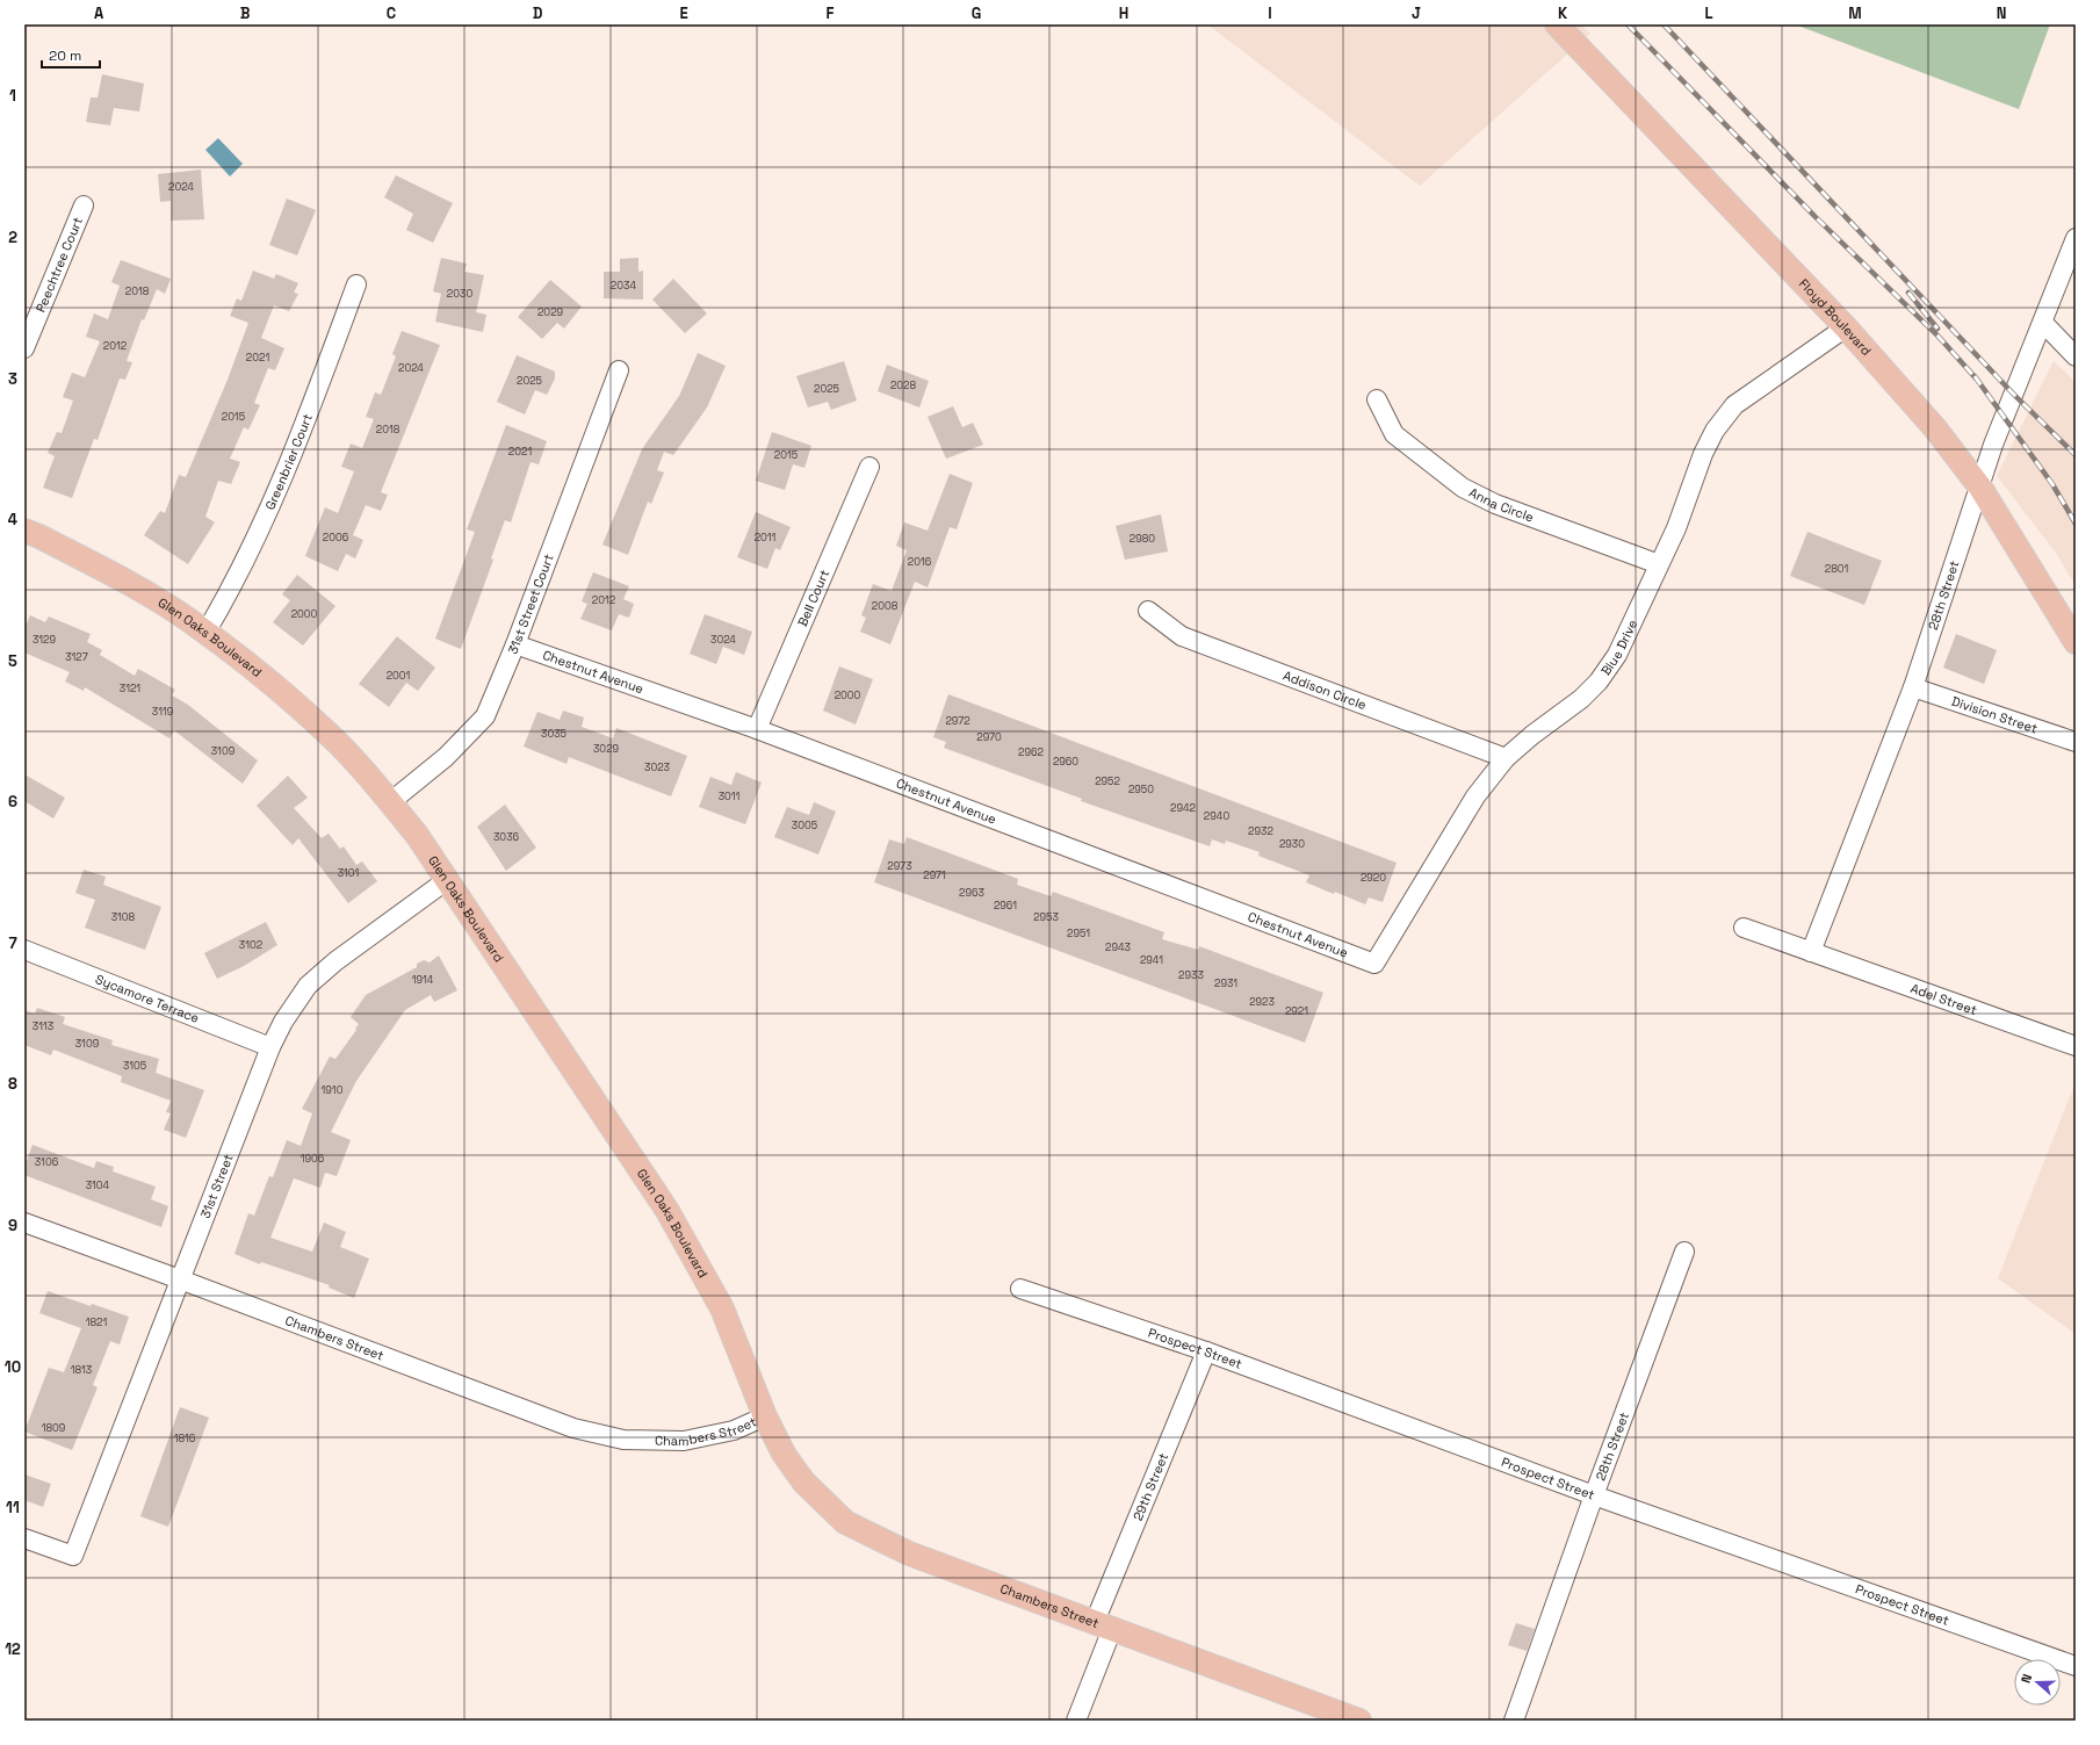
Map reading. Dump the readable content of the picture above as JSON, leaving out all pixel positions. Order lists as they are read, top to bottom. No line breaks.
{"streets":{"main road":["Floyd Boulevard","Glen Oaks Boulevard","Chambers Street"],"street":["Peechtree Court","Greenbrier Court","Anna Circle","28th Street","Bell Court","31st Street Court","Blue Drive","Chestnut Avenue","Addison Circle","Division Street","Sycamore Terrace","Adel Street","31st Street","Prospect Street","29th Street"]},"crossings":[["Floyd Boulevard","28th Street"],["Floyd Boulevard","Blue Drive"],["Greenbrier Court","Glen Oaks Boulevard"],["Anna Circle","Blue Drive"],["28th Street","Division Street"],["28th Street","Adel Street"],["28th Street","Prospect Street"],["Bell Court","Chestnut Avenue"],["31st Street Court","Glen Oaks Boulevard"],["31st Street Court","Chestnut Avenue"],["Glen Oaks Boulevard","31st Street"],["Glen Oaks Boulevard","Chambers Street"],["Blue Drive","Chestnut Avenue"],["Blue Drive","Addison Circle"],["Sycamore Terrace","31st Street"],["31st Street","Chambers Street"],["Chambers Street","29th Street"],["Prospect Street","29th Street"]],"house_numbers":["2024","2034","2018","2030","2029","2012","2021","2024","2025","2028","2025","2015","2018","2021","2015","2006","2011","2980","2016","2801","2012","2008","2000","3129","3024","3127","2001","3121","2000","3119","2972","3035","2970","3029","3109","2962","2960","3023","2952","2950","3011","2942","2940","3005","2932","3036","2930","2973","3101","2971","2920","2963","2961","3108","2953","2951","3102","2943","2941","2933","1914","2931","2923","2921","3113","3109","3105","1910","1906","3106","3104","1821","1813","1809","1816"],"scale_bar":"20 m","north":"left","grid":{"columns":["A","B","C","D","E","F","G","H","I","J","K","L","M","N"],"rows":["1","2","3","4","5","6","7","8","9","10","11","12"]}}
